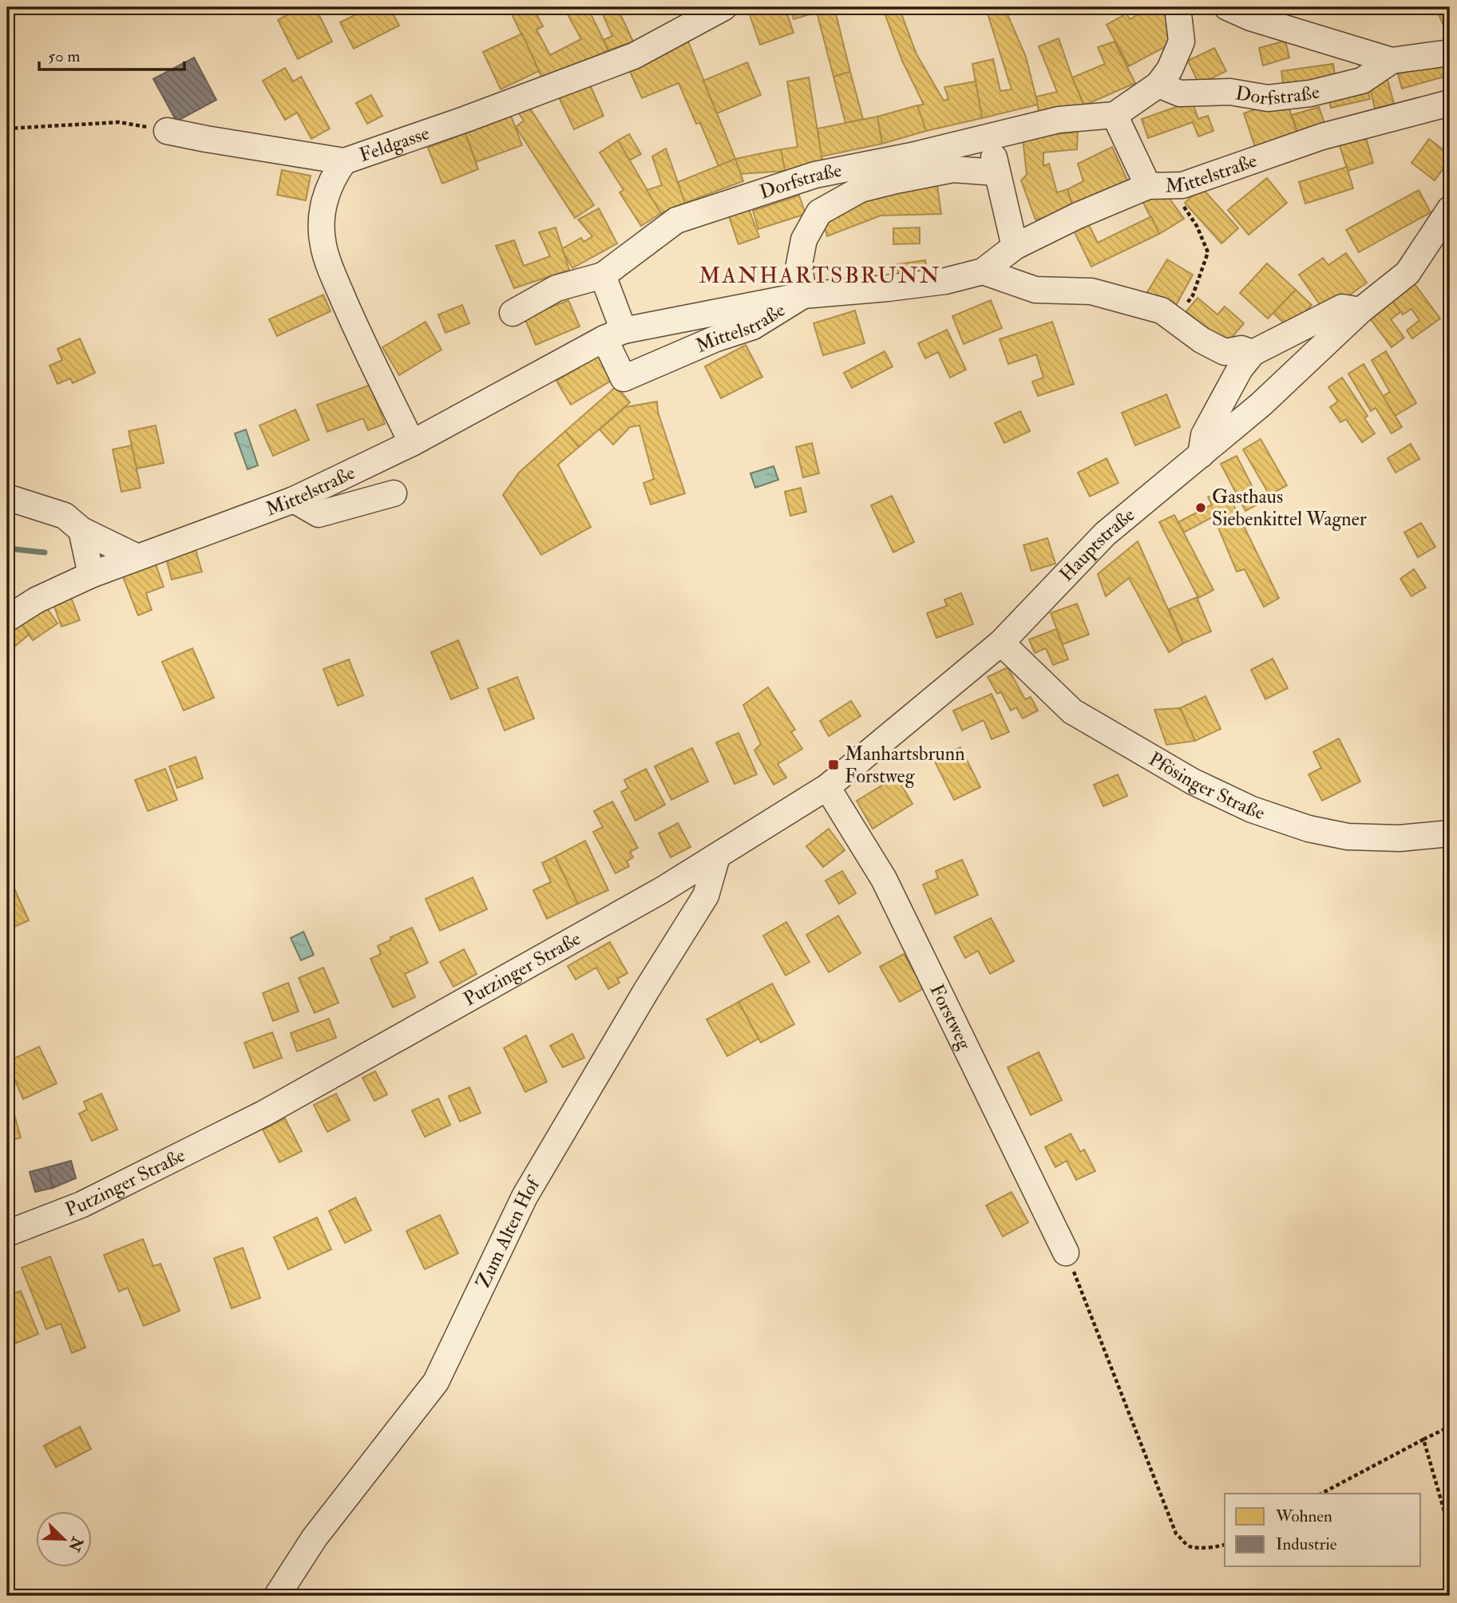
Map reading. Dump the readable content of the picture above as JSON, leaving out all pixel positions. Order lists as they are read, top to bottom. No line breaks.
{"streets":{"street":["Dorfstraße","Feldgasse","Mittelstraße","Hauptstraße","Pfösinger Straße","Putzinger Straße","Forstweg","Zum Alten Hof"]},"crossings":[["Dorfstraße","Mittelstraße"],["Feldgasse","Mittelstraße"],["Hauptstraße","Pfösinger Straße"],["Hauptstraße","Putzinger Straße"],["Pfösinger Straße","Putzinger Straße"],["Putzinger Straße","Forstweg"],["Putzinger Straße","Zum Alten Hof"]],"districts":["MANHARTSBRUNN"],"places":{"other":["Gasthaus Siebenkittel Wagner"],"transit":["Manhartsbrunn Forstweg"]},"legend":["Wohnen","Industrie"],"scale_bar":"50 m","north":"bottom right"}
